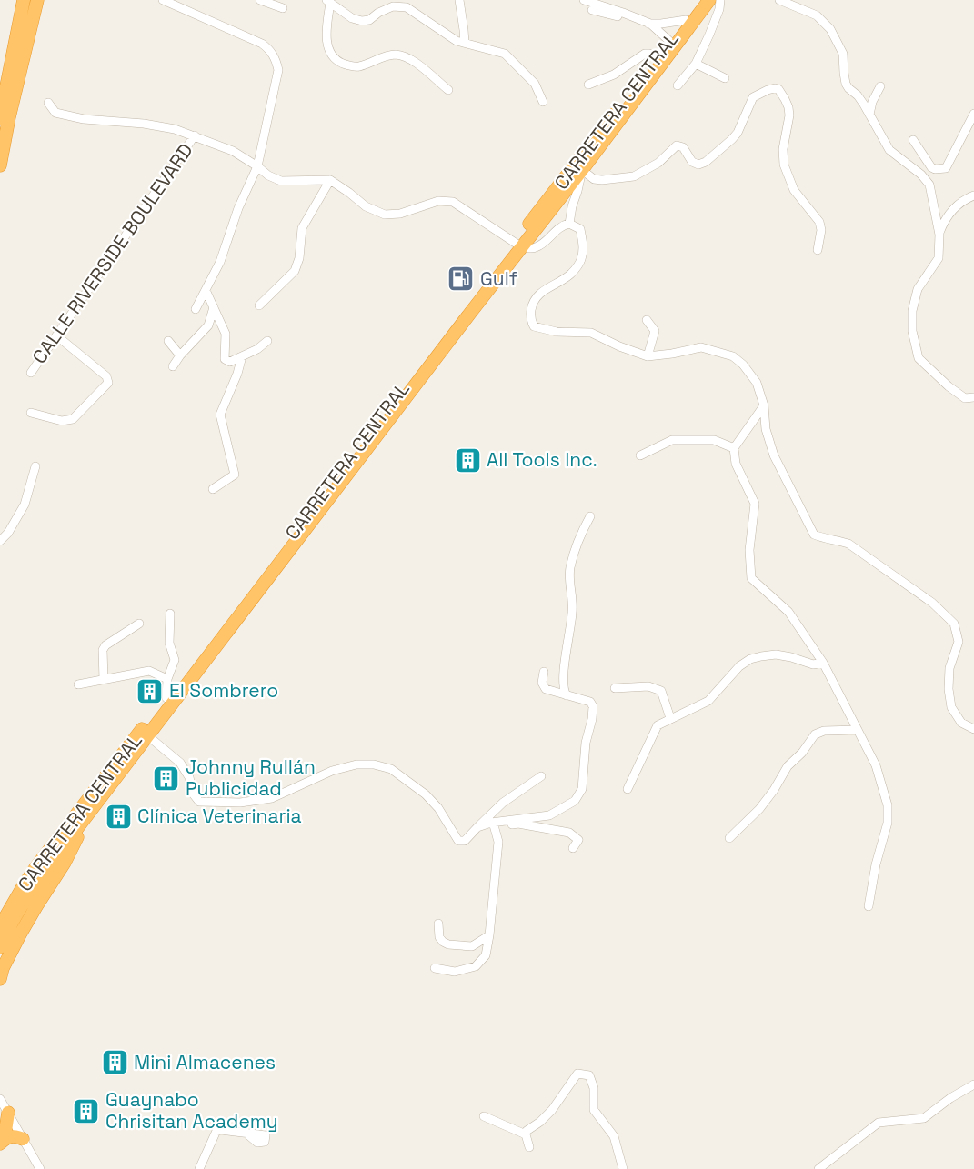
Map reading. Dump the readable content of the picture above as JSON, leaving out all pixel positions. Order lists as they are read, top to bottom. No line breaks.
{"streets":{"highway":["CARRETERA CENTRAL"],"street":["CALLE RIVERSIDE BOULEVARD"]},"places":{"fuel station":["Gulf"],"building":["All Tools Inc.","El Sombrero","Johnny Rullán Publicidad","Clínica Veterinaria","Mini Almacenes","Guaynabo Chrisitan Academy"]}}
